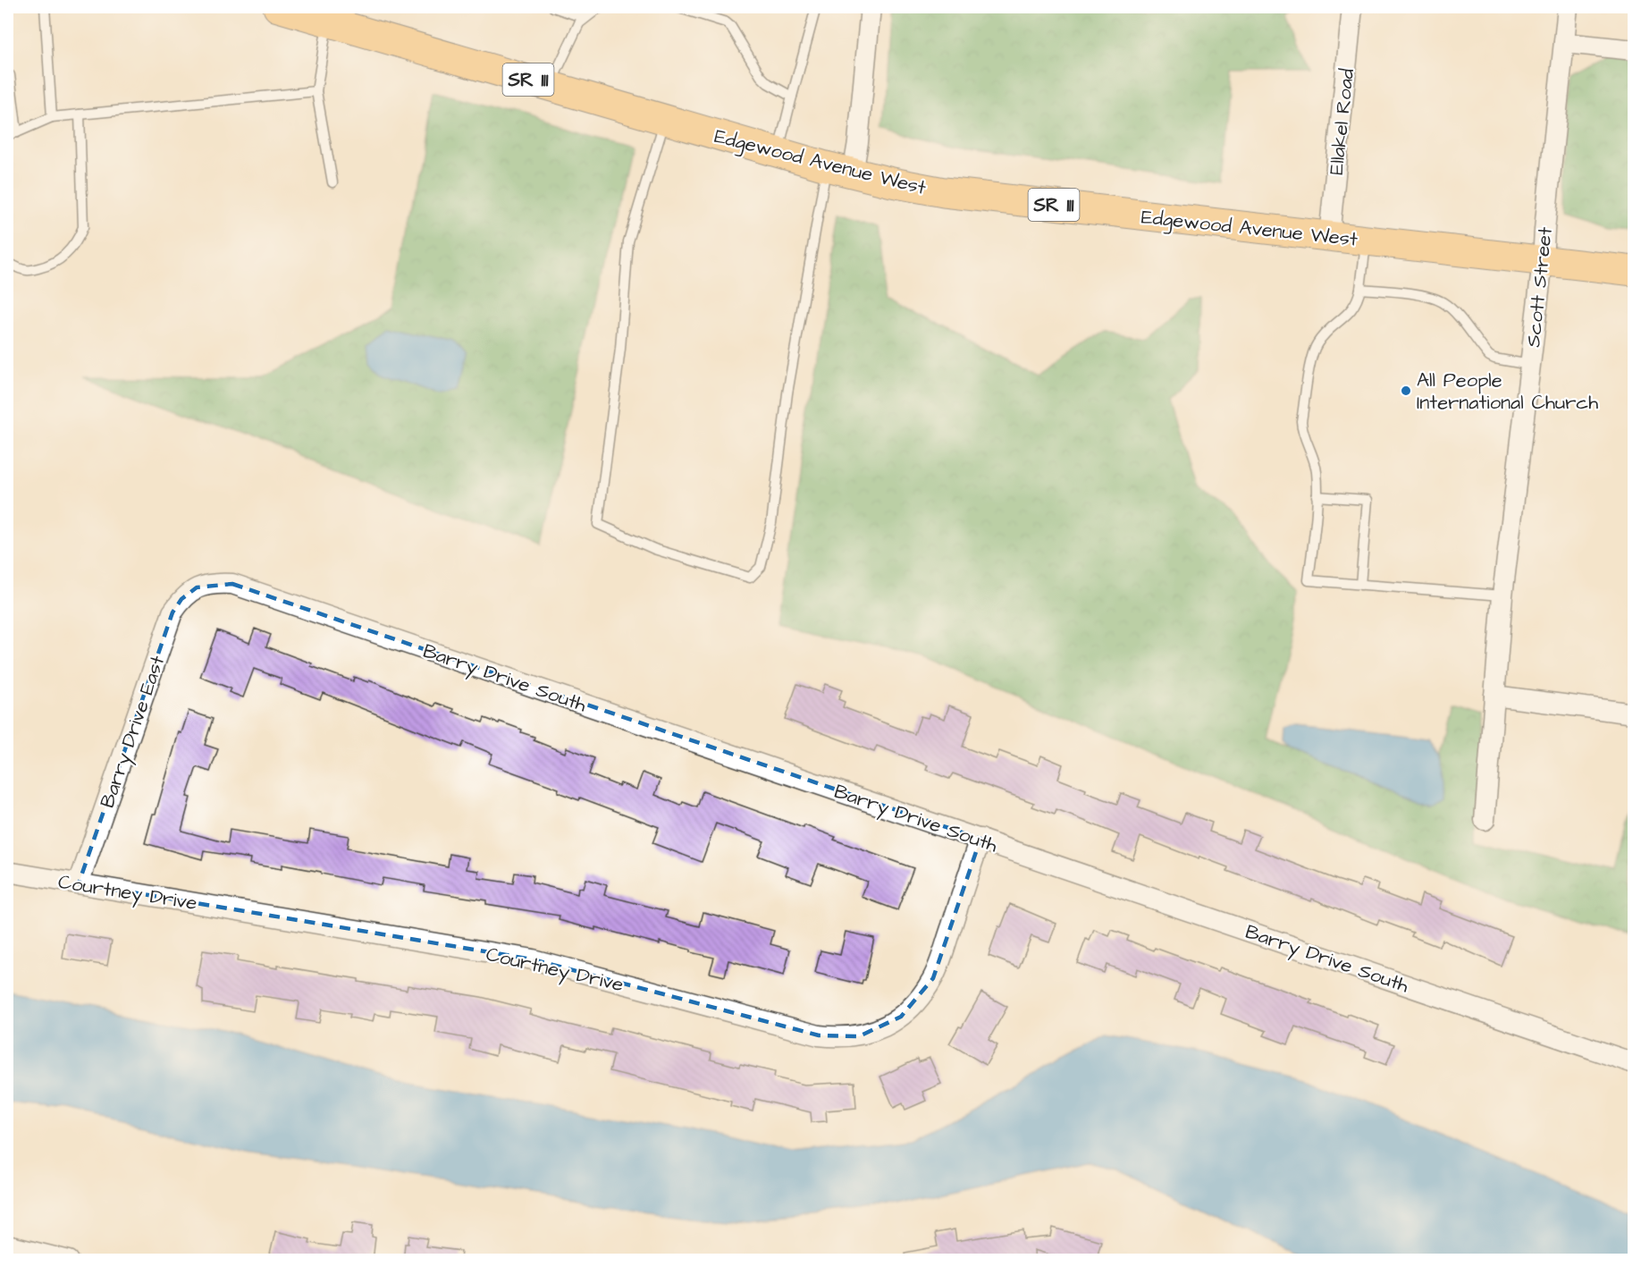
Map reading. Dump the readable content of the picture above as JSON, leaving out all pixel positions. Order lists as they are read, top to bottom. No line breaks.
{"streets":{"main road":["SR 111","Edgewood Avenue West"],"street":["Ellakel Road","Scott Street","Barry Drive South","Barry Drive East","Courtney Drive"]},"crossings":[["Ellakel Road","Edgewood Avenue West"],["Edgewood Avenue West","Scott Street"],["Barry Drive South","Barry Drive East"],["Barry Drive South","Courtney Drive"],["Barry Drive East","Courtney Drive"]],"places":["All People International Church"]}
